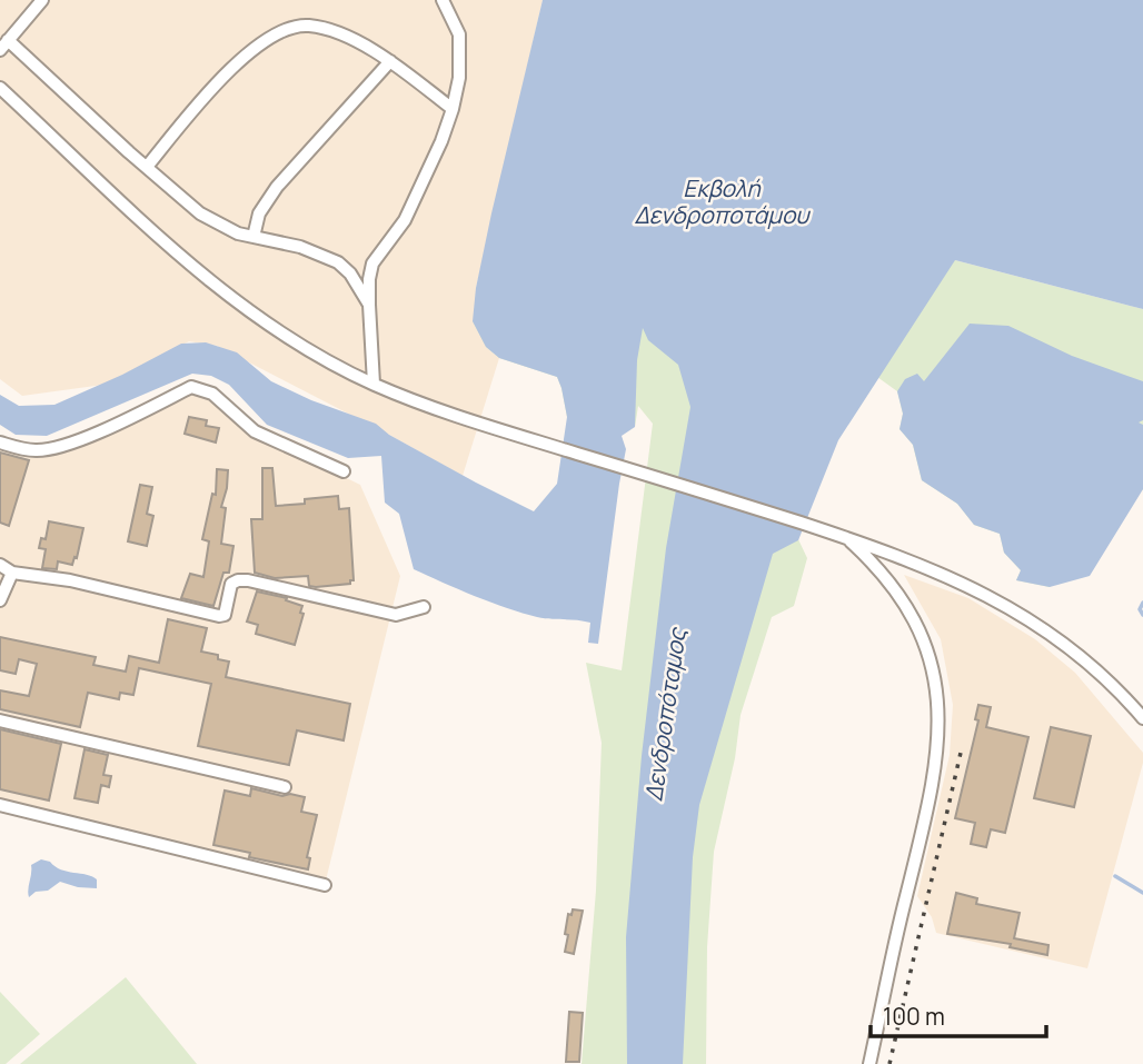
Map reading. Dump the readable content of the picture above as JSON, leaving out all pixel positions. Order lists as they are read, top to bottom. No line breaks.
{"water":["Εκβολή Δενδροποτάμου","Δενδροπόταμος"],"scale_bar":"100 m"}
